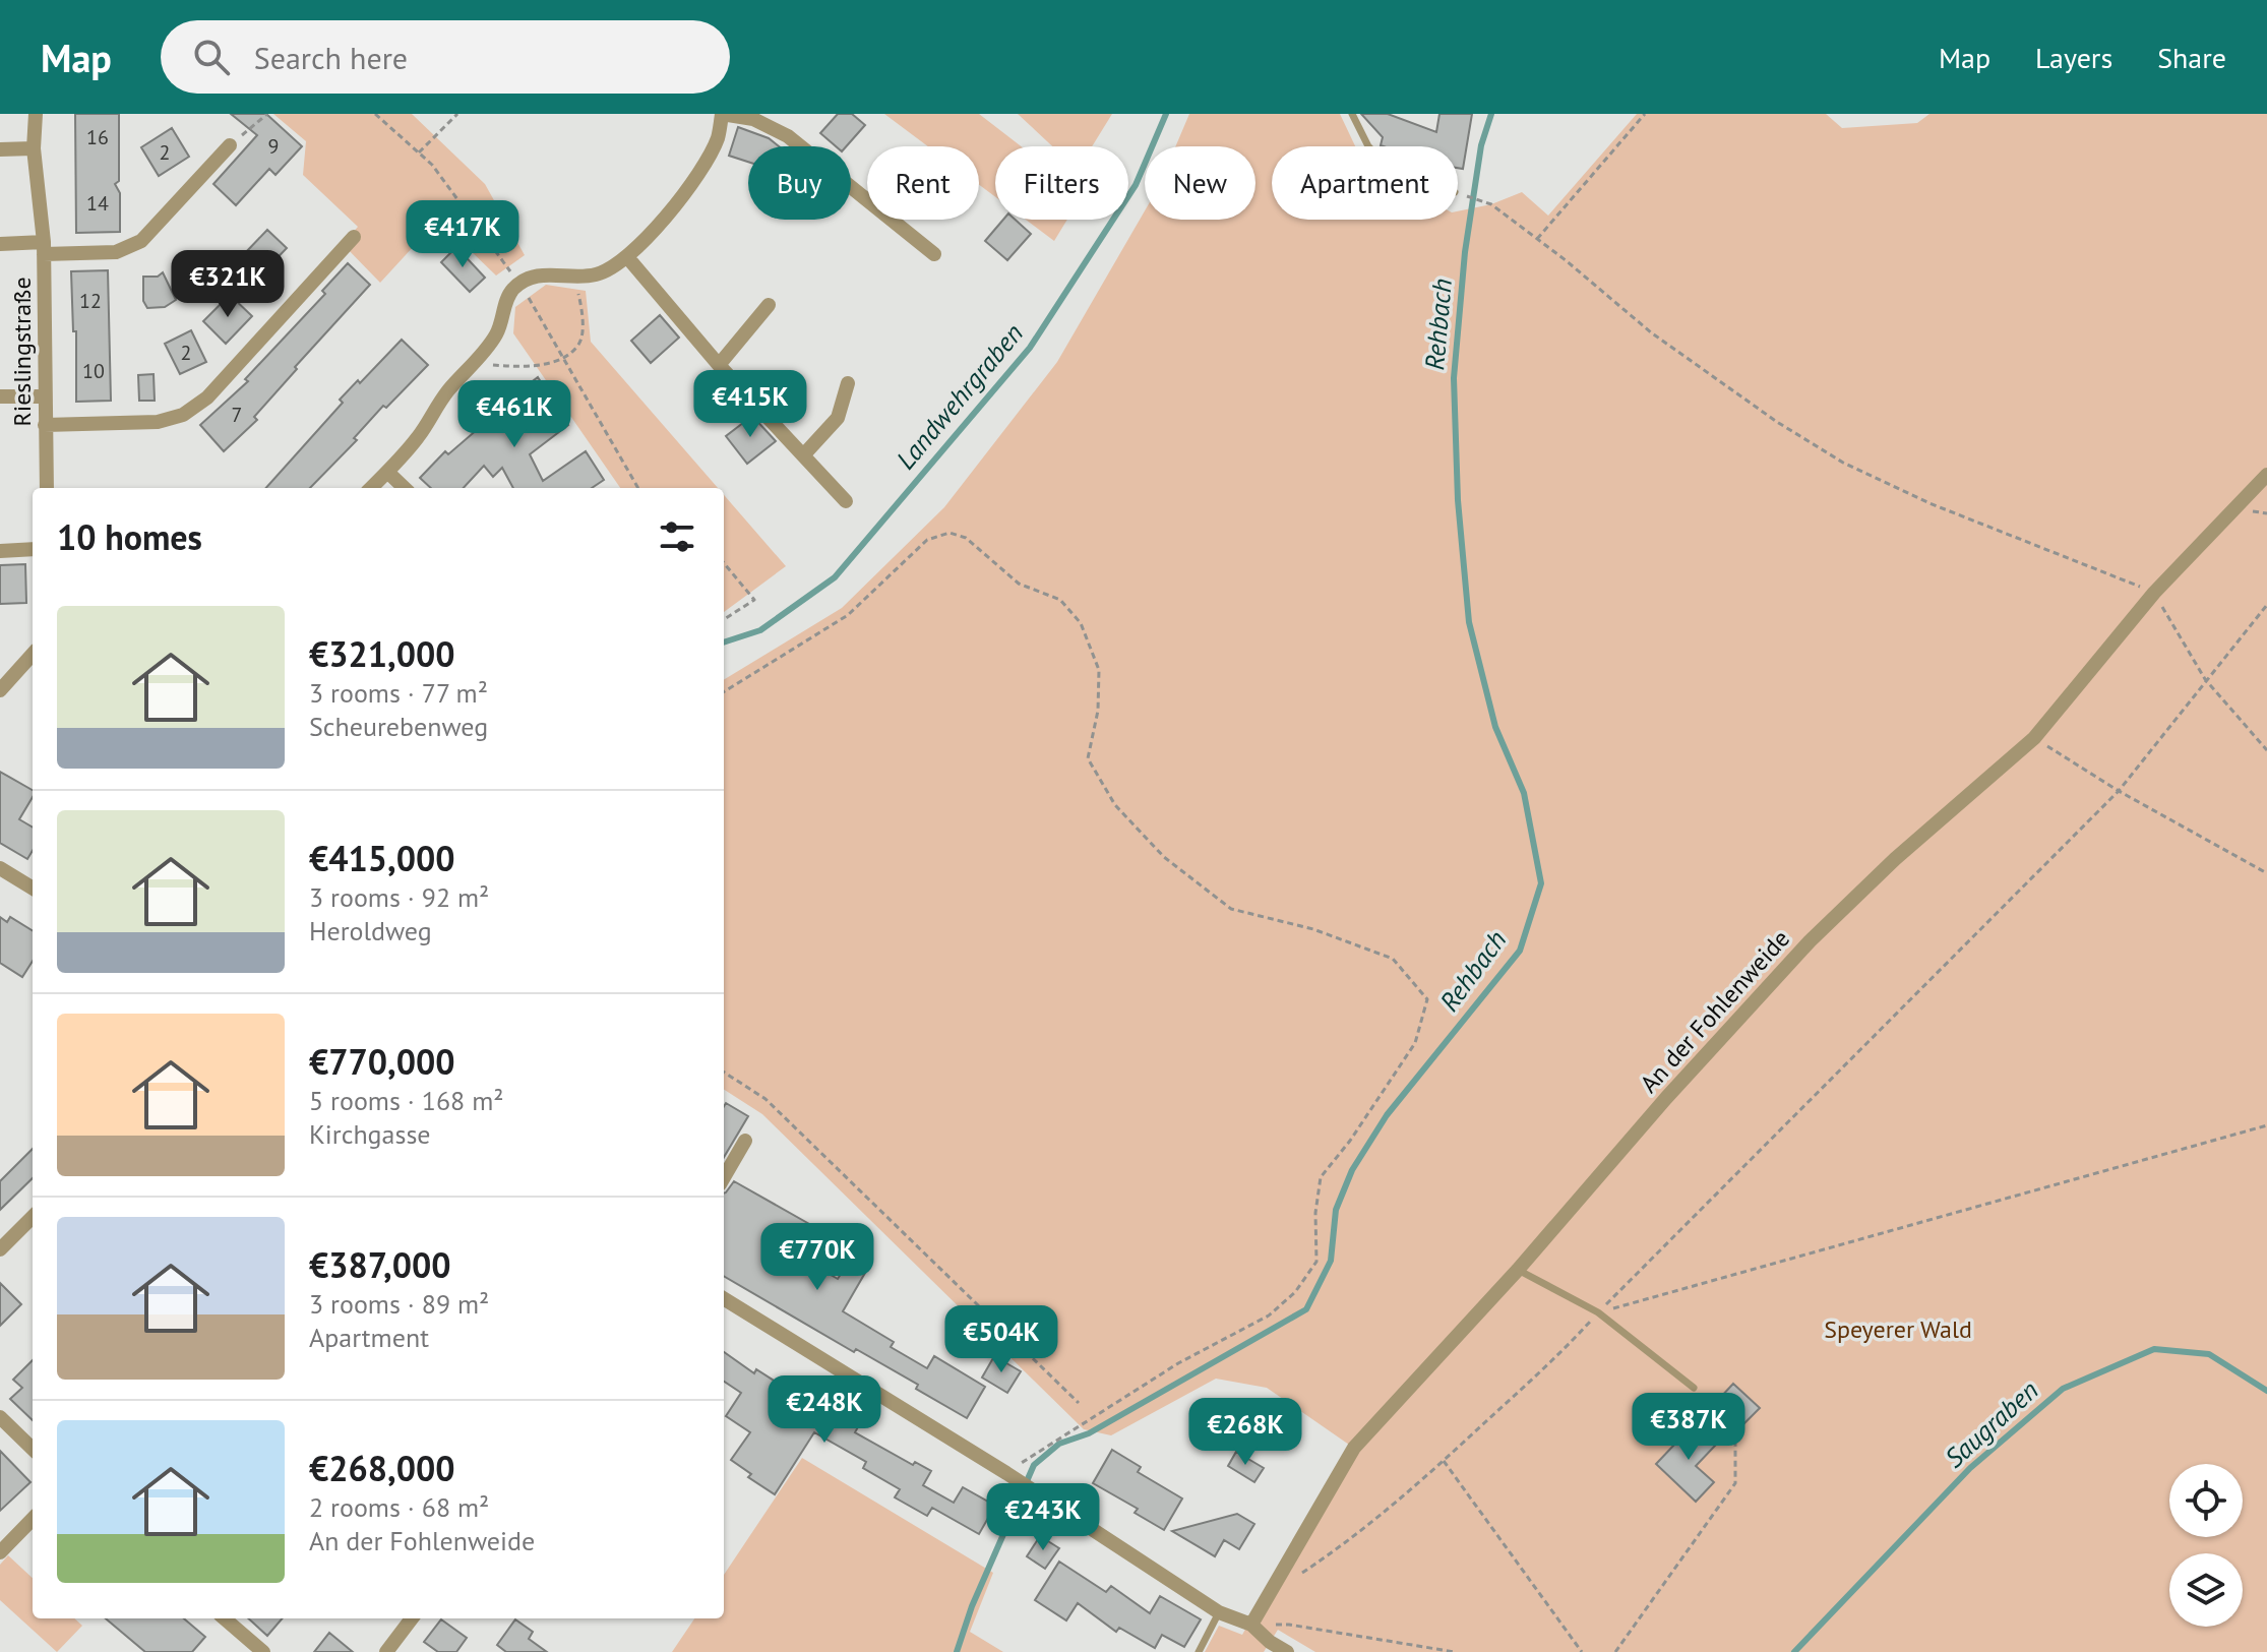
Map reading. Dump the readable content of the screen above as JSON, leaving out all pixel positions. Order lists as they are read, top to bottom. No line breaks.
{"streets":{"street":["Rieslingstraße","An der Fohlenweide"]},"water":["Rehbach","Landwehrgraben","Saugraben"],"parks":["Speyerer Wald"],"house_numbers":["16","9","2","14","12","2","10","7"],"page":{"header":"Map","search":"Search here","nav":["Map","Layers","Share"],"chip":["Buy","Rent","Filters","New","Apartment"],"price":["€417K","€321K","€415K","€461K","€770K","€504K","€248K","€387K","€268K","€243K"],"heading":"10 homes","list":[{"name":"€321,000","note":"3 rooms · 77 m² · Scheurebenweg"},{"name":"€415,000","note":"3 rooms · 92 m² · Heroldweg"},{"name":"€770,000","note":"5 rooms · 168 m² · Kirchgasse"},{"name":"€387,000","note":"3 rooms · 89 m² · Apartment"},{"name":"€268,000","note":"2 rooms · 68 m² · An der Fohlenweide"}]}}
